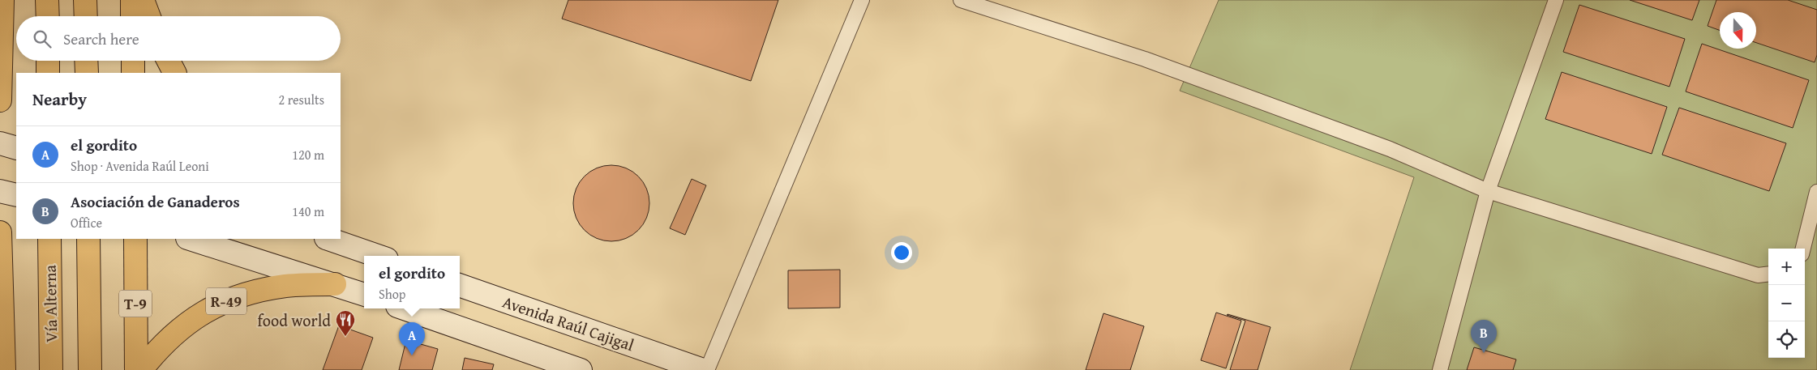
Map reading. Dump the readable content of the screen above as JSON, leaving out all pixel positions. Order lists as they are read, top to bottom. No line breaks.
{"streets":{"highway":["R-49","Vía Alterna","T-9"],"main road":["Avenida Raúl Cajigal"]},"places":{"restaurant":["food world"]},"north":"bottom","page":{"search":"Search here","heading":["Nearby","2 results"],"list":[{"mark":"A","name":"el gordito","note":"Shop · Avenida Raúl Leoni","value":"120 m"},{"mark":"B","name":"Asociación de Ganaderos","note":"Office","value":"140 m"}],"map_buttons":["+","−"],"popup":["el gordito","Shop"],"pins":["B","A"]}}
